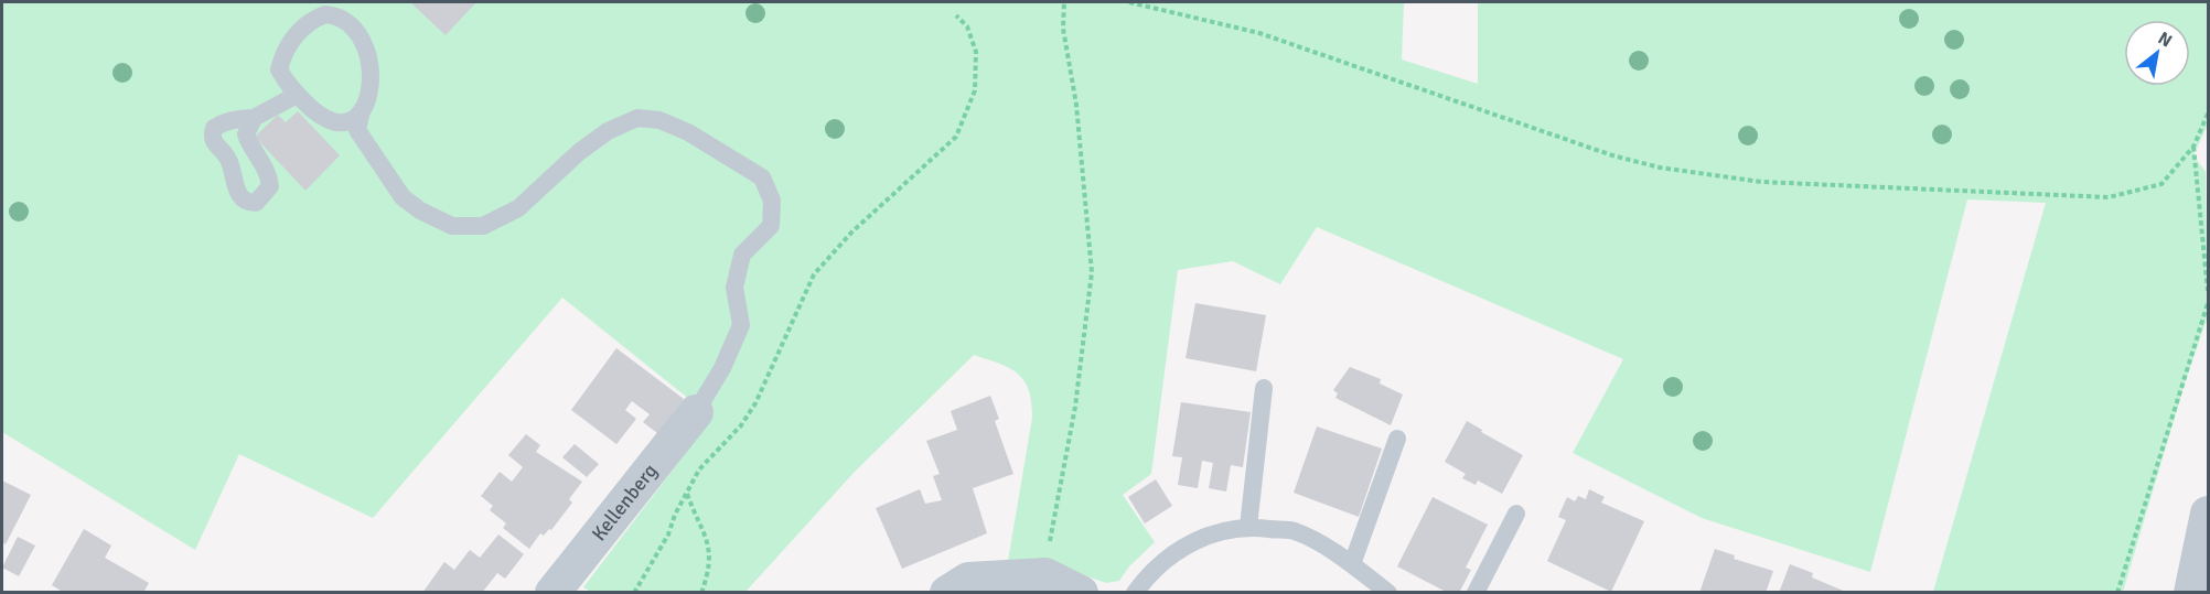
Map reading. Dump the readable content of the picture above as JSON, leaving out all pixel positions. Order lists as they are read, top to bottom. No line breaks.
{"streets":{"street":["Kellenberg"]},"north":"top right"}
